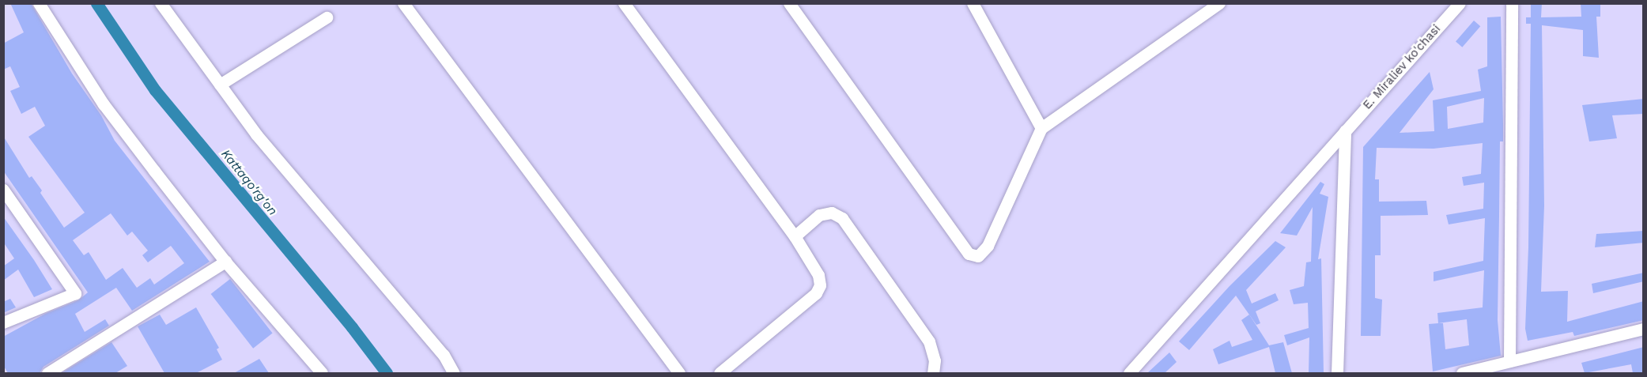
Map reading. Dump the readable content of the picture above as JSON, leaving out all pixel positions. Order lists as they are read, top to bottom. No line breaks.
{"streets":{"street":["E. Miraliev ko'chasi"]},"water":["Kattaqo'rg'on"]}
